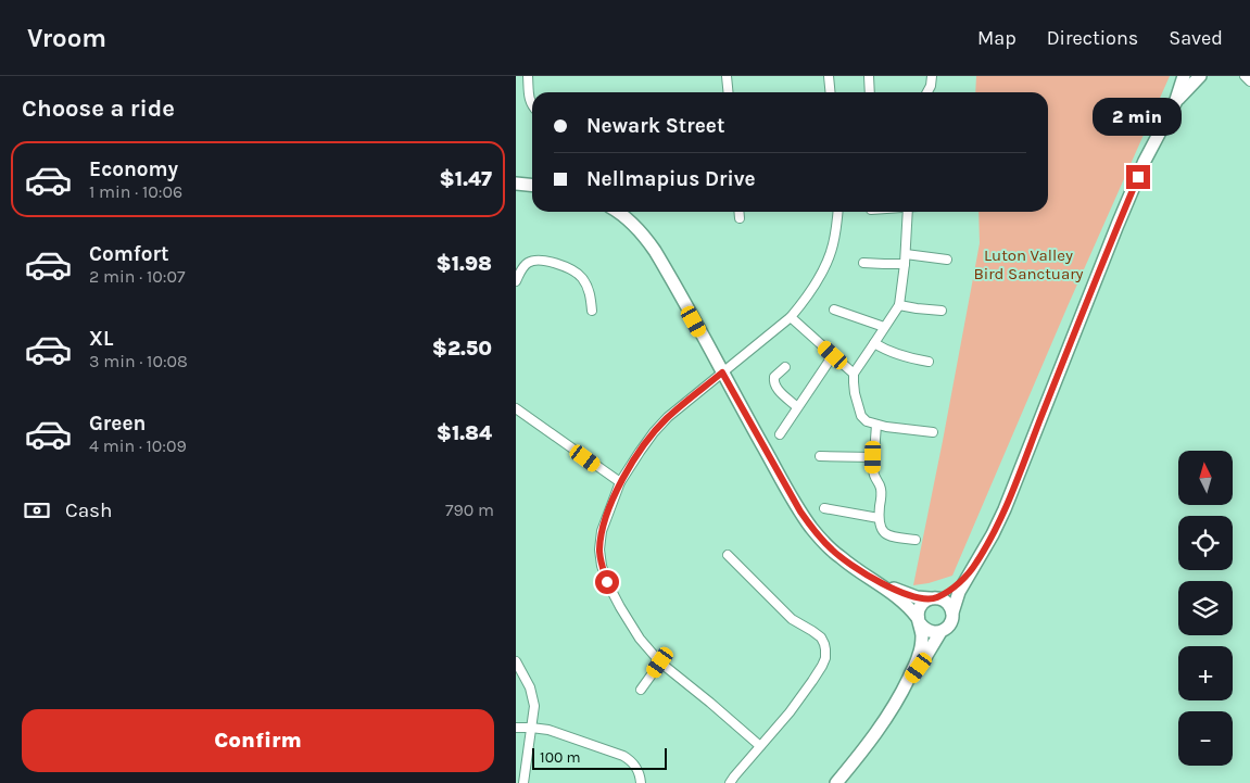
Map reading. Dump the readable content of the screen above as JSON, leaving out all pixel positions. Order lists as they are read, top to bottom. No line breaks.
{"parks":["Luton Valley Bird Sanctuary"],"scale_bar":"100 m","north":"top","page":{"header":"Vroom","nav":["Map","Directions","Saved"],"heading":"Choose a ride","banner":["Newark Street","Nellmapius Drive"],"bubble":"2 min","list":[{"name":"Economy","note":"1 min · 10:06","value":"$1.47"},{"name":"Comfort","note":"2 min · 10:07","value":"$1.98"},{"name":"XL","note":"3 min · 10:08","value":"$2.50"},{"name":"Green","note":"4 min · 10:09","value":"$1.84"}],"map_buttons":["+","−"],"pay":["Cash","790 m"],"buttons":"Confirm","scale":"100 m"}}
